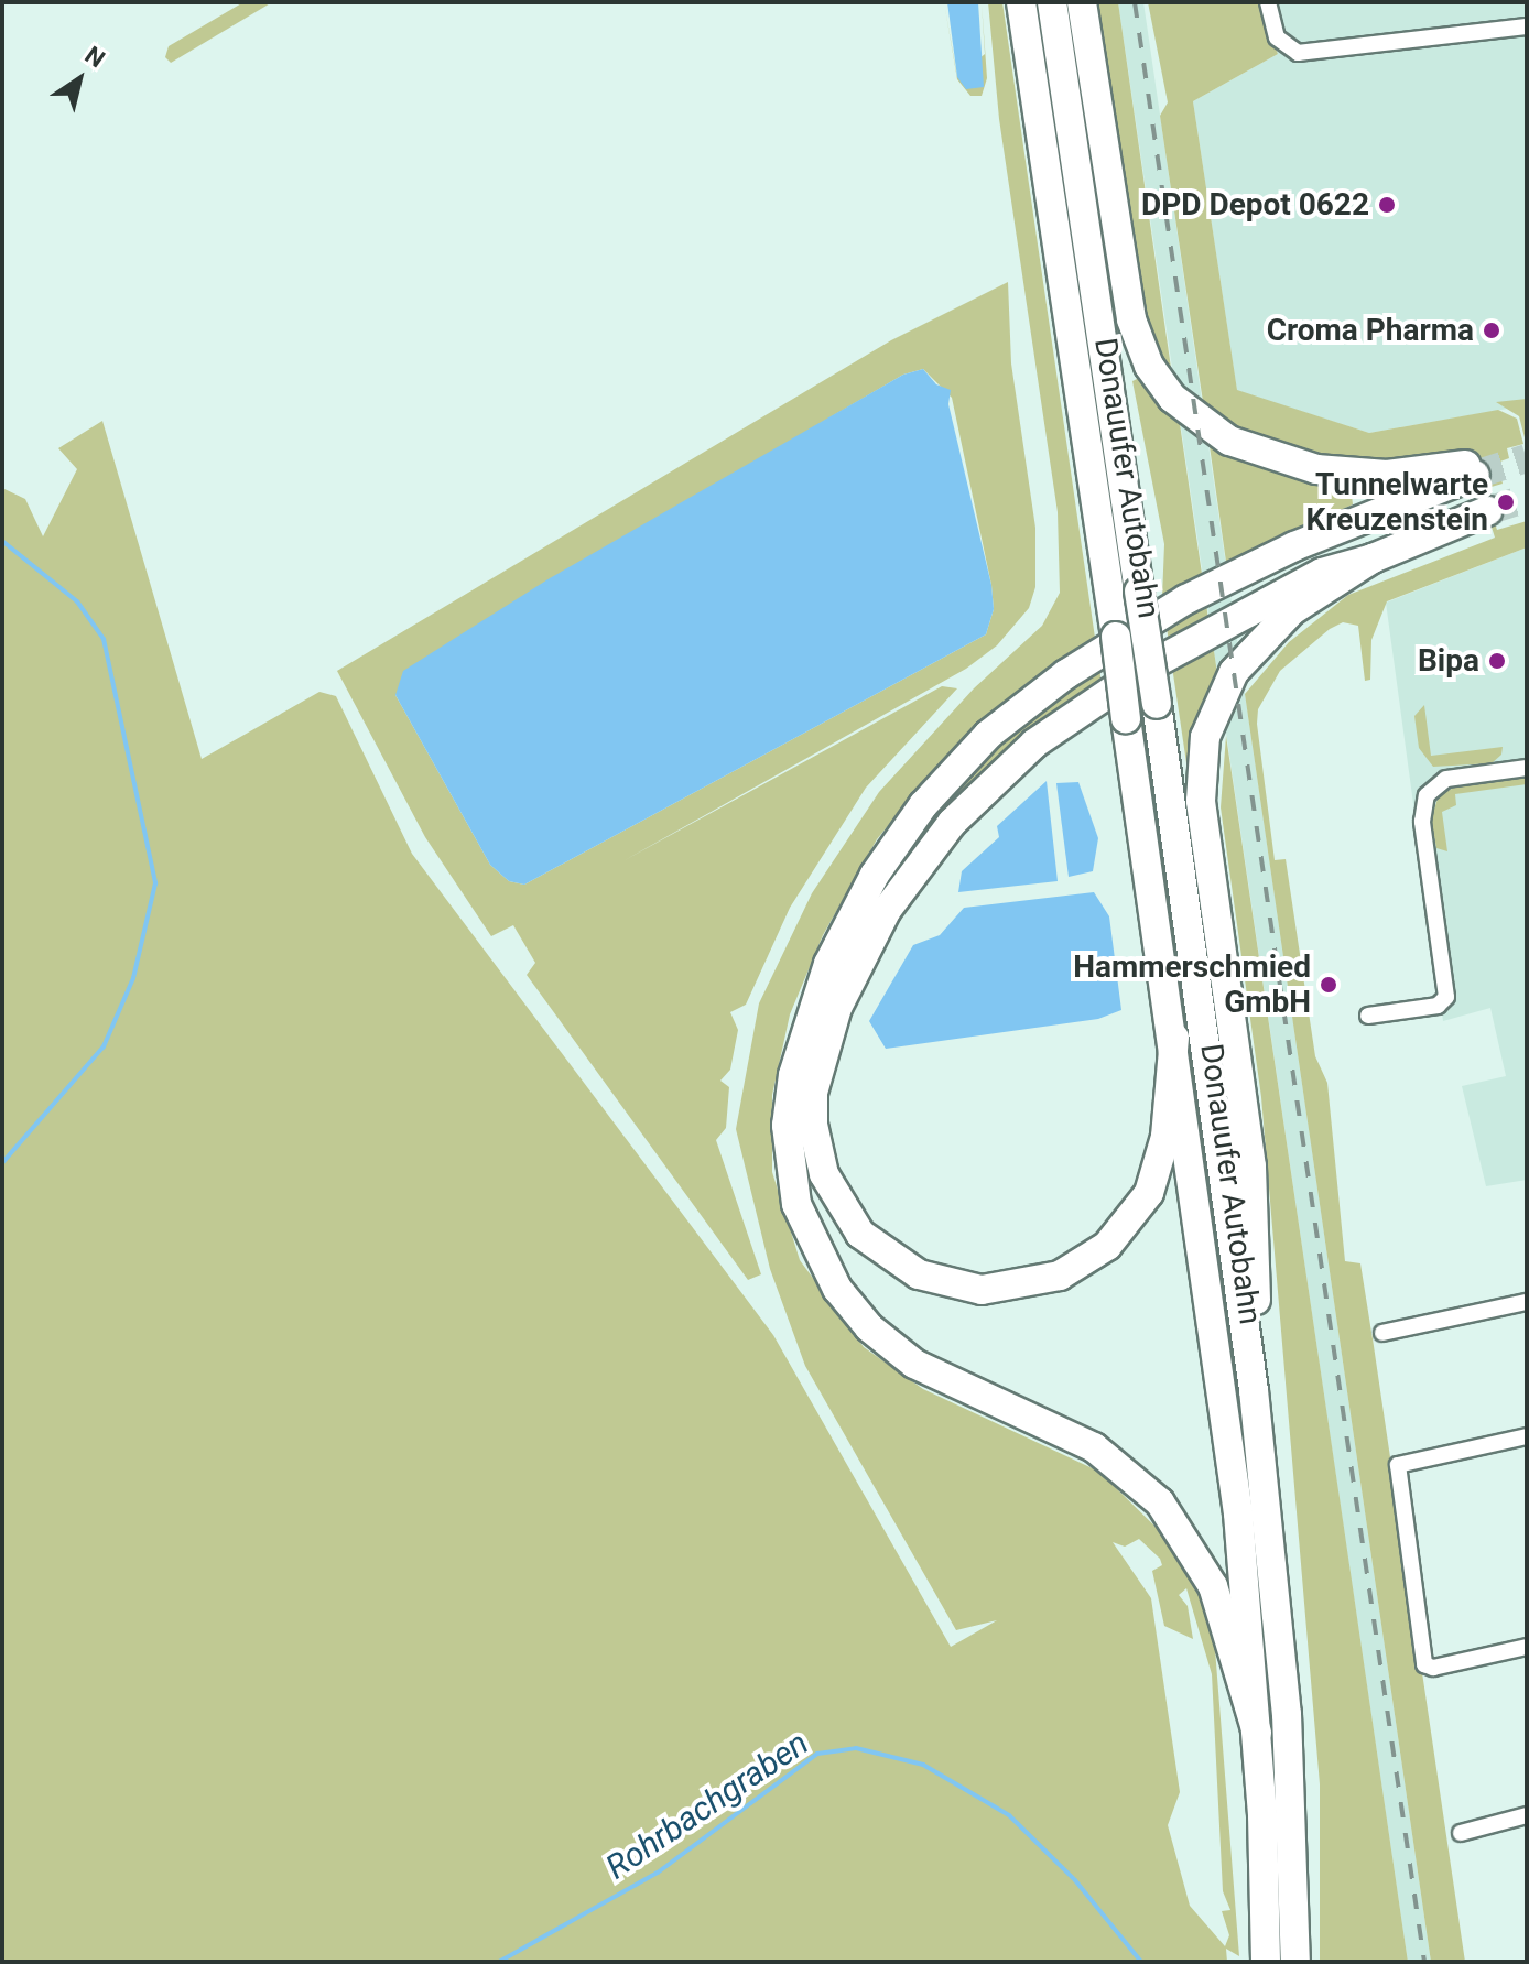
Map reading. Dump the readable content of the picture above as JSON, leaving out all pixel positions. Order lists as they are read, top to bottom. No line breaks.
{"streets":{"highway":["Donauufer Autobahn"]},"water":["Rohrbachgraben"],"places":["DPD Depot 0622","Croma Pharma","Tunnelwarte Kreuzenstein","Bipa","Hammerschmied GmbH"],"north":"top right"}
